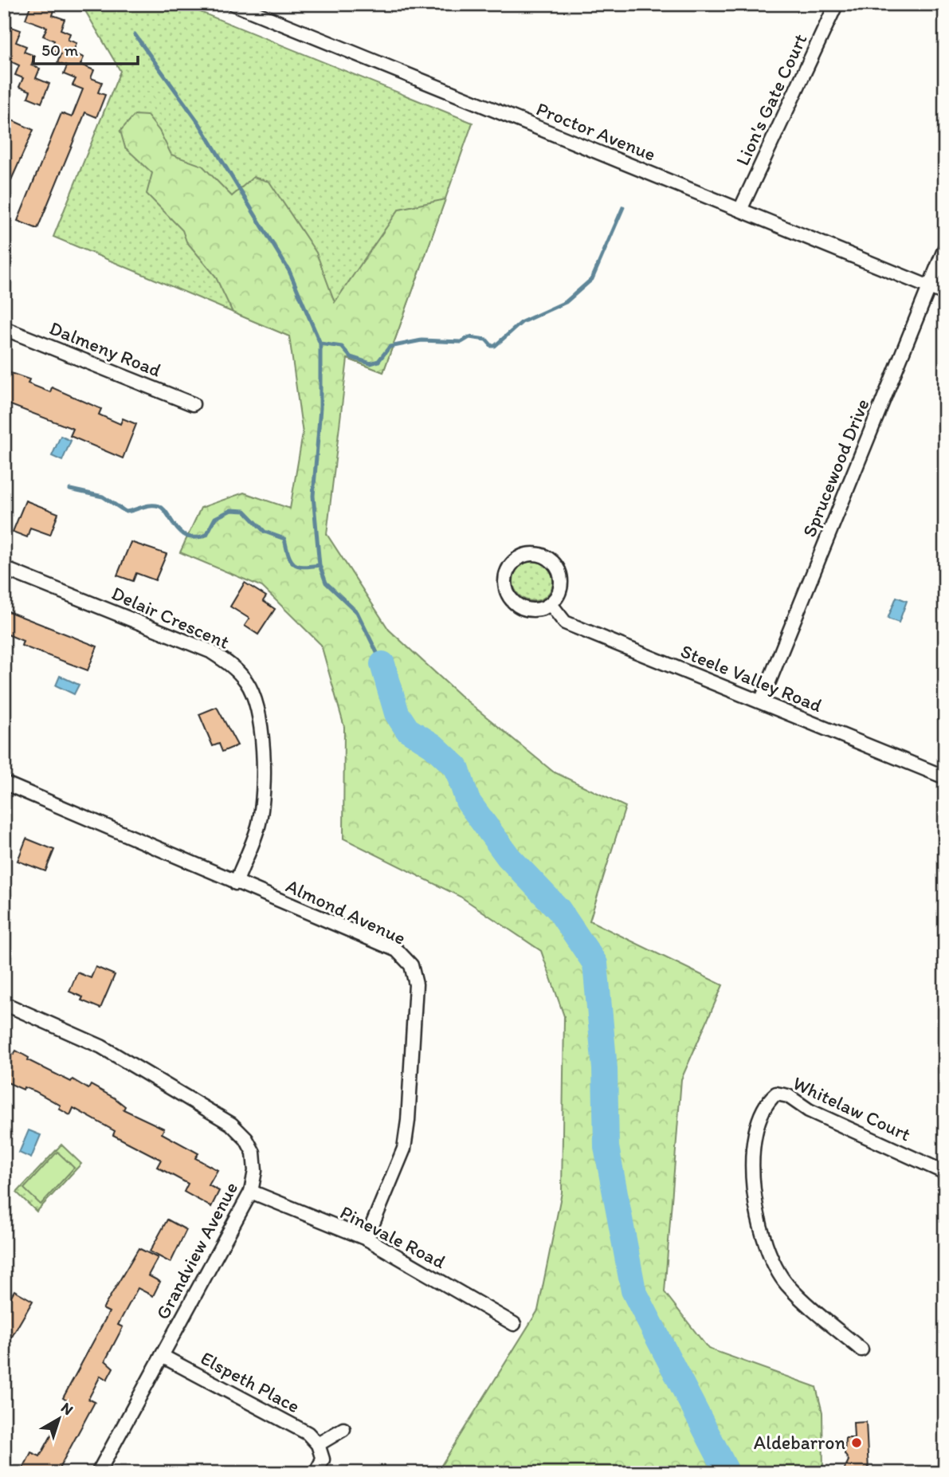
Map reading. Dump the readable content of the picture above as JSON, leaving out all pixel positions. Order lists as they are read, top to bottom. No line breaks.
{"streets":{"street":["Lion's Gate Court","Proctor Avenue","Dalmeny Road","Sprucewood Drive","Delair Crescent","Steele Valley Road","Almond Avenue","Whitelaw Court","Pinevale Road","Grandview Avenue","Elspeth Place"]},"crossings":[["Lion's Gate Court","Proctor Avenue"],["Proctor Avenue","Sprucewood Drive"],["Sprucewood Drive","Steele Valley Road"],["Delair Crescent","Almond Avenue"],["Almond Avenue","Pinevale Road"],["Pinevale Road","Grandview Avenue"],["Grandview Avenue","Elspeth Place"]],"places":["Aldebarron"],"scale_bar":"50 m","north":"top right"}
